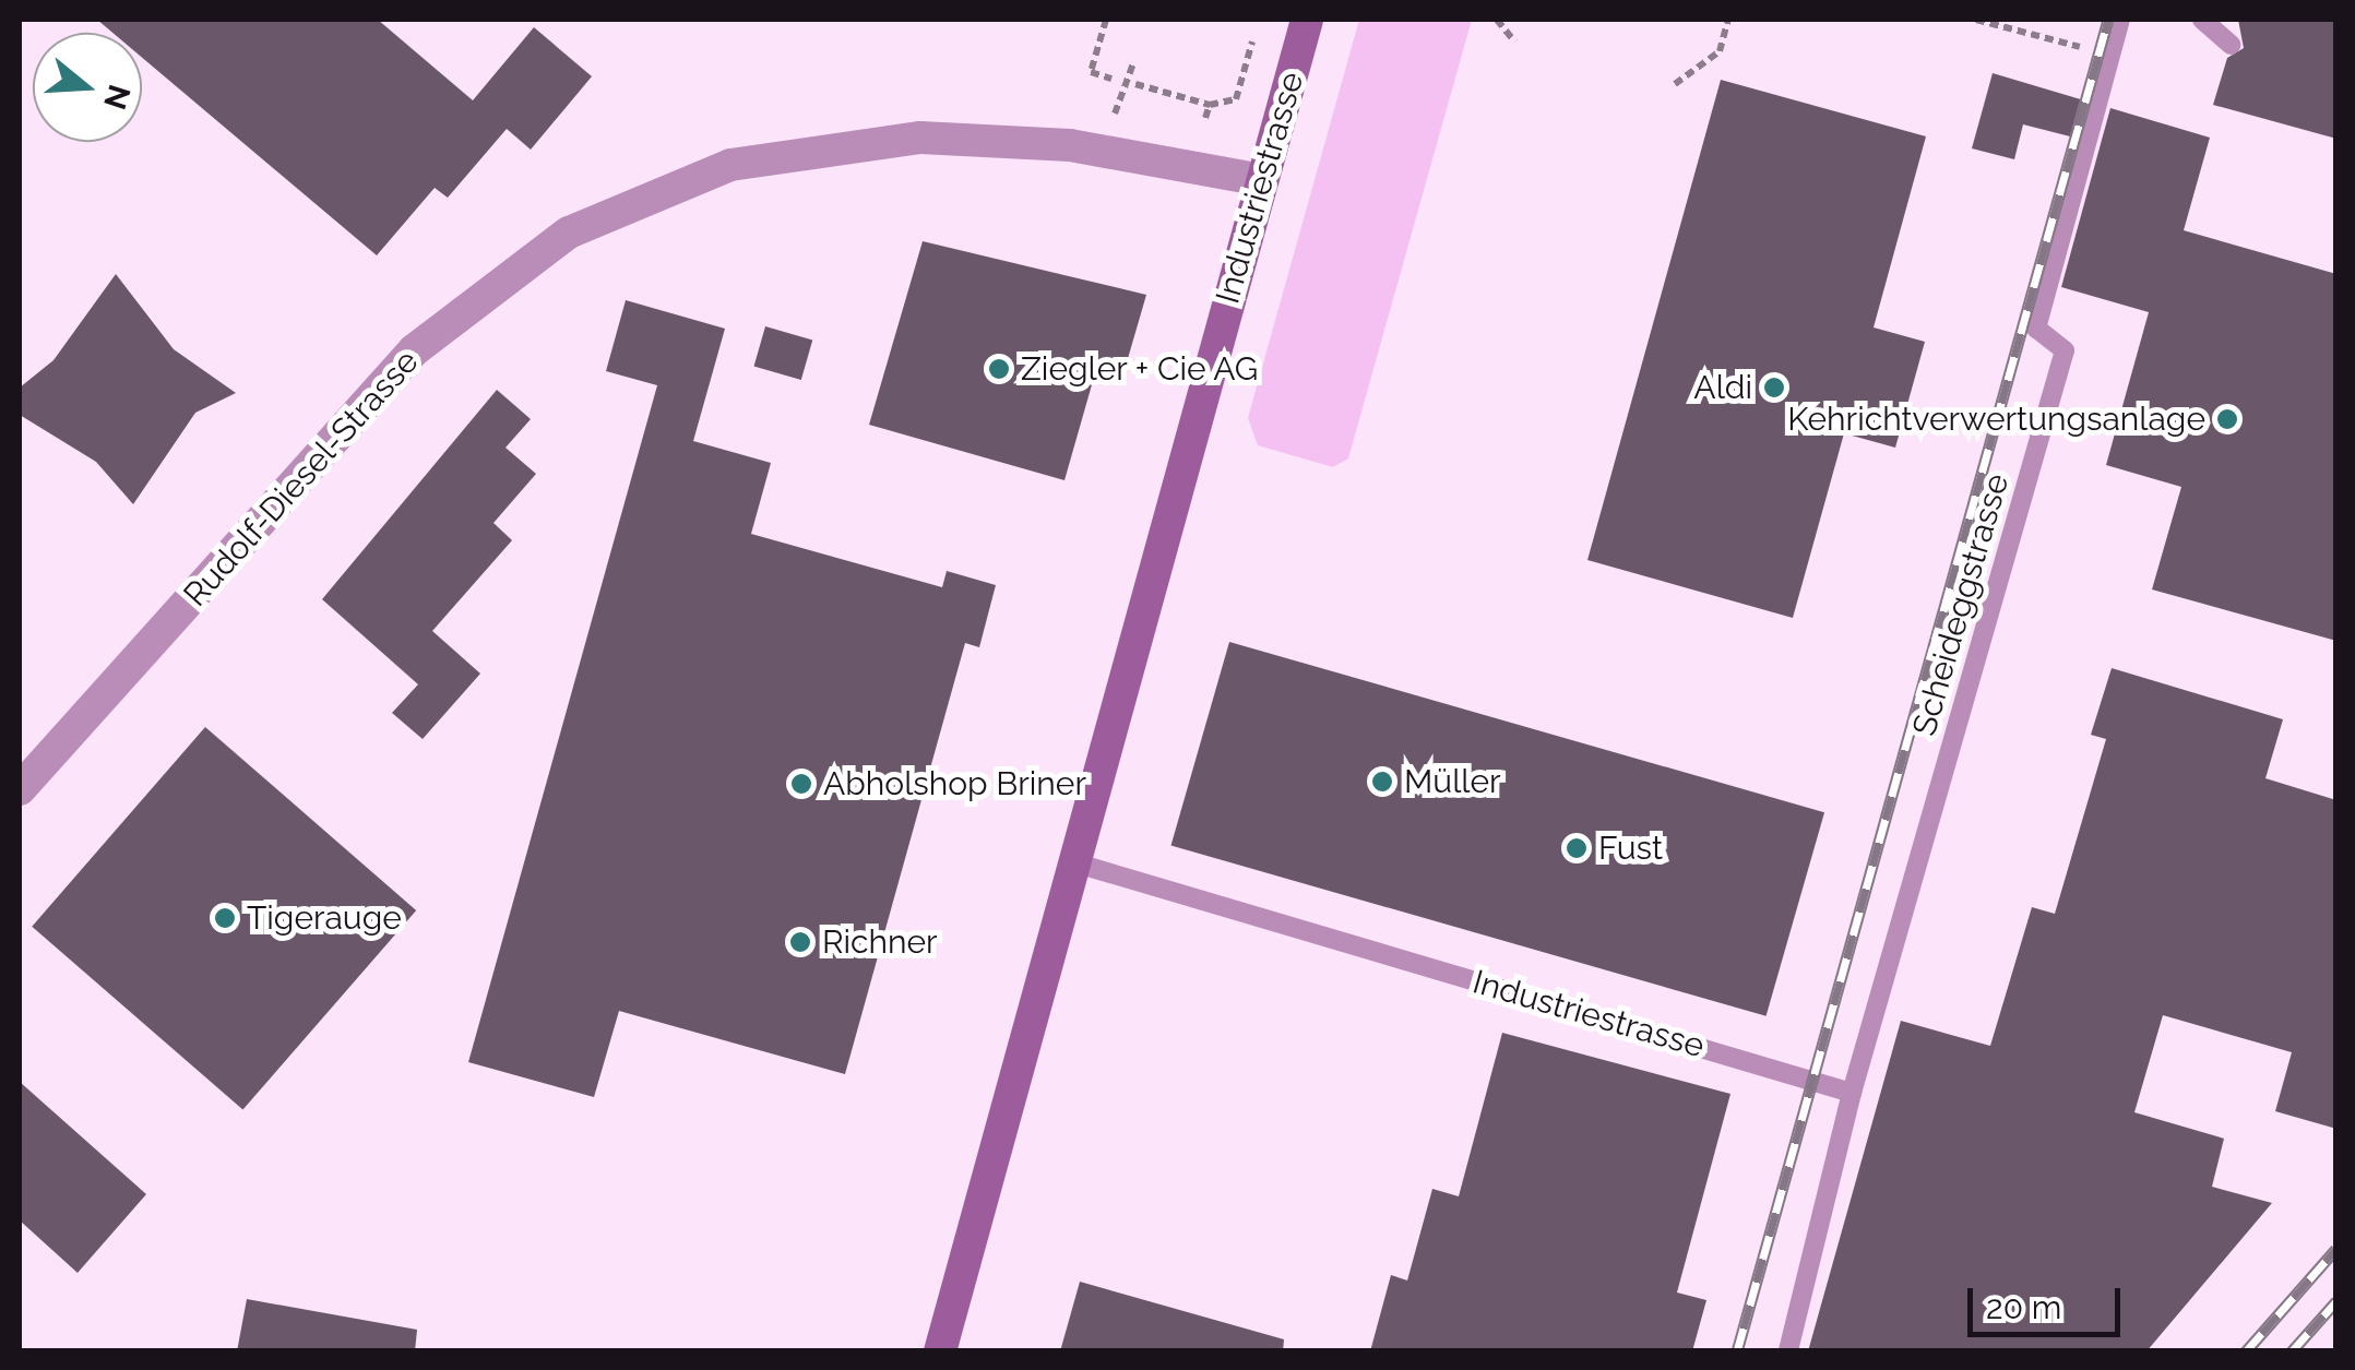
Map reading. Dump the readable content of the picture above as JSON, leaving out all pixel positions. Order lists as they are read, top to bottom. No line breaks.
{"streets":{"street":["Industriestrasse","Rudolf-Diesel-Strasse"],"lane":["Scheideggstrasse"]},"crossings":[["Industriestrasse","Rudolf-Diesel-Strasse"],["Industriestrasse","Scheideggstrasse"]],"places":["Ziegler + Cie AG","Aldi","Kehrichtverwertungsanlage","Müller","Abholshop Briner","Fust","Tigerauge","Richner"],"scale_bar":"20 m","north":"right"}
